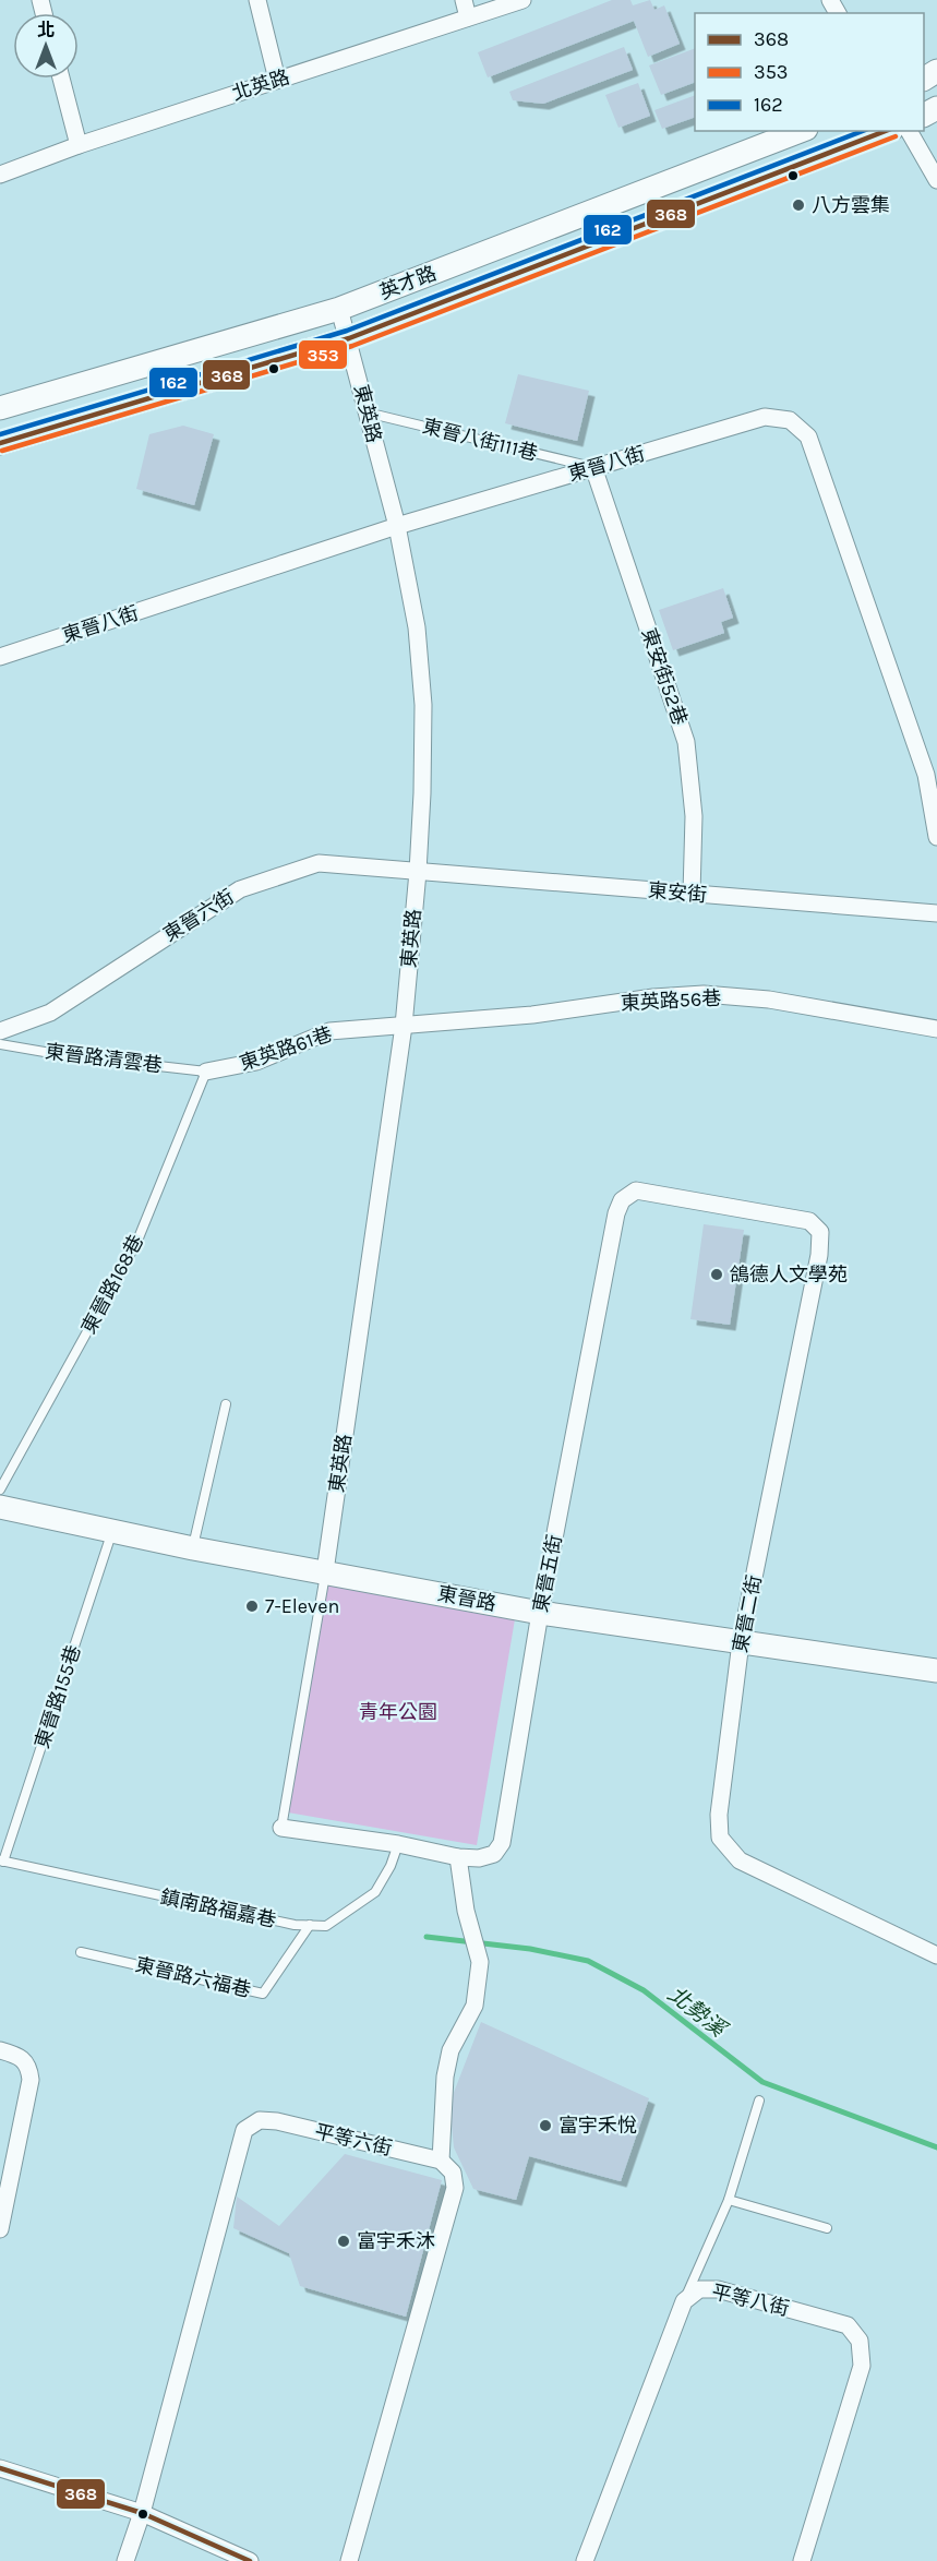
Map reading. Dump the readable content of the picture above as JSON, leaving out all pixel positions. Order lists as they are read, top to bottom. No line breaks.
{"streets":{"street":["北英路","英才路","東英路","東晉八街","東安街52巷","東安街","東晉六街","東英路56巷","東英路61巷","東晉五街","東晉路","東晉二街","平等六街","平等八街"],"lane":["東晉八街111巷","東晉路清雲巷","東晉路168巷","東晉路155巷","鎮南路福嘉巷","東晉路六福巷"]},"crossings":[["英才路","東英路"],["東英路","東晉八街111巷"],["東英路","東晉八街"],["東英路","東安街"],["東英路","東晉六街"],["東英路","東英路56巷"],["東英路","東英路61巷"],["東英路","東晉路"],["東晉八街111巷","東晉八街"],["東晉八街111巷","東安街52巷"],["東晉八街","東安街52巷"],["東安街52巷","東安街"],["東安街","東晉六街"],["東英路56巷","東英路61巷"],["東英路61巷","東晉路清雲巷"],["東英路61巷","東晉路168巷"],["東晉路清雲巷","東晉路168巷"],["東晉五街","東晉路"],["東晉五街","東晉二街"],["東晉五街","鎮南路福嘉巷"],["東晉路","東晉二街"],["東晉路","東晉路155巷"],["東晉路155巷","鎮南路福嘉巷"],["鎮南路福嘉巷","東晉路六福巷"]],"water":["北勢溪"],"parks":["青年公園"],"places":["八方雲集","鴿德人文學苑","7-Eleven","富宇禾悅","富宇禾沐"],"lines":["transit line 368","transit line 162","transit line 353"],"legend":["368","353","162"],"north":"top"}
